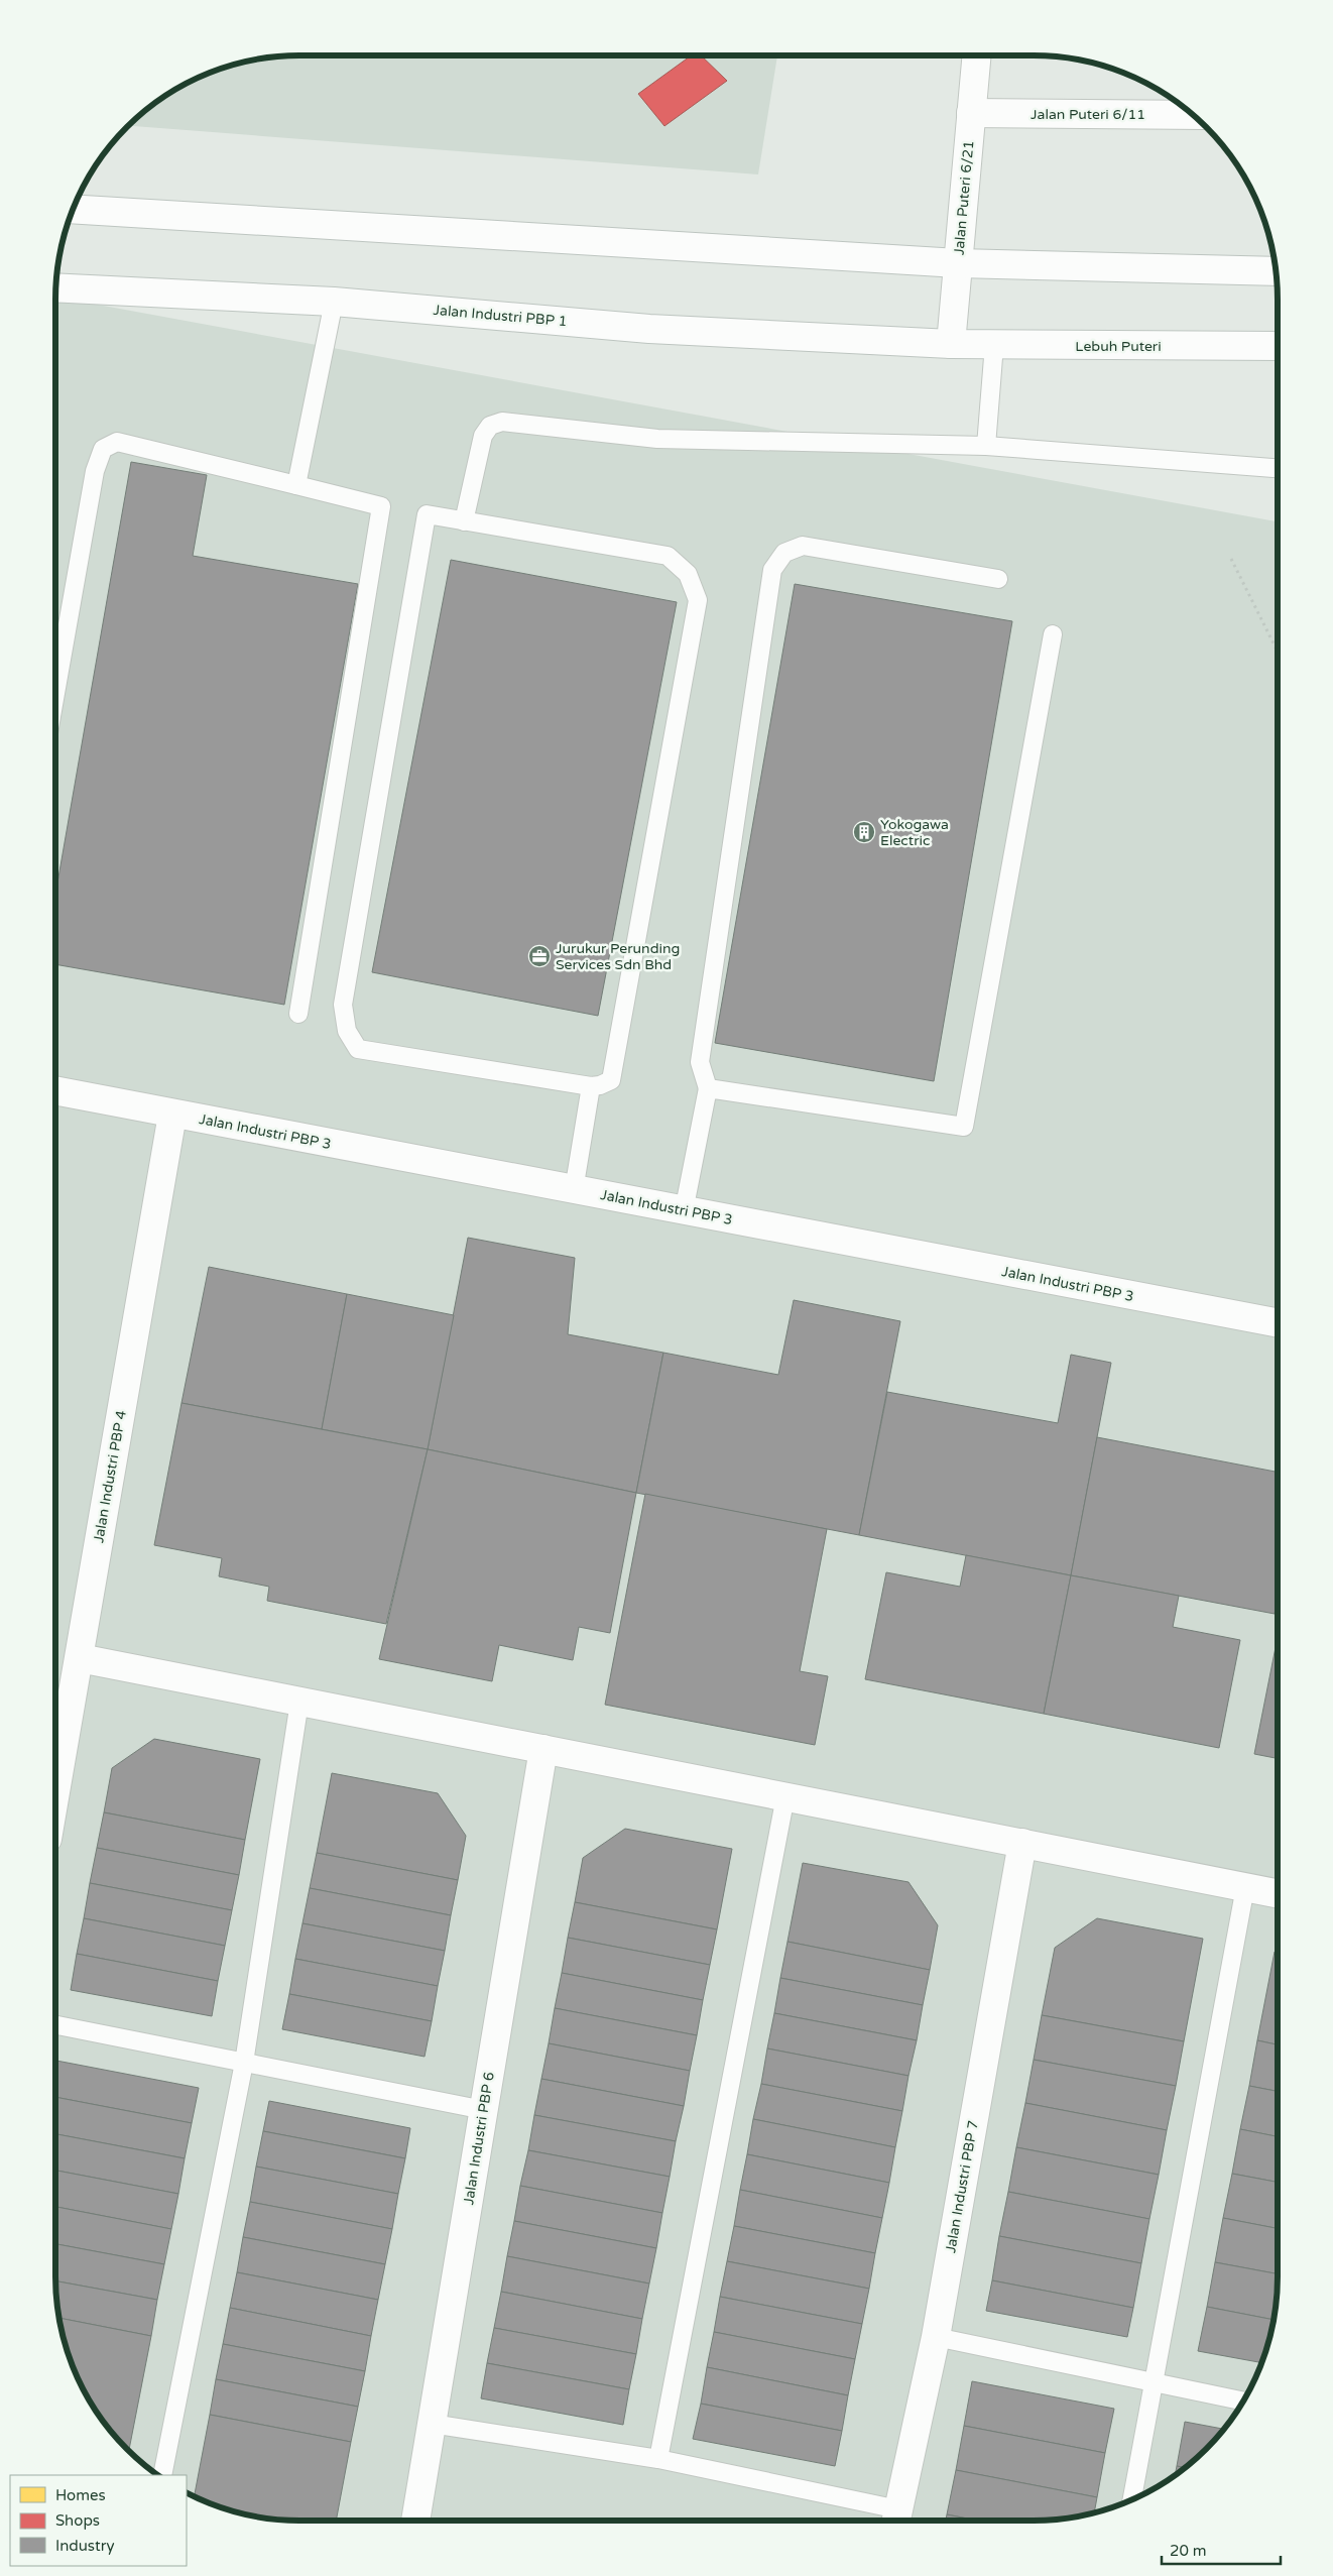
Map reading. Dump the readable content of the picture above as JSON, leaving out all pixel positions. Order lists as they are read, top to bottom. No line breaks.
{"streets":{"street":["Jalan Puteri 6/11","Jalan Puteri 6/21","Jalan Industri PBP 1","Lebuh Puteri","Jalan Industri PBP 3","Jalan Industri PBP 4","Jalan Industri PBP 6","Jalan Industri PBP 7"]},"crossings":[["Jalan Puteri 6/11","Jalan Puteri 6/21"],["Jalan Puteri 6/21","Jalan Industri PBP 1"],["Jalan Puteri 6/21","Lebuh Puteri"],["Jalan Industri PBP 1","Lebuh Puteri"],["Jalan Industri PBP 3","Jalan Industri PBP 4"]],"places":{"building":["Yokogawa Electric"],"office":["Jurukur Perunding Services Sdn Bhd"]},"legend":["Homes","Shops","Industry"],"scale_bar":"20 m"}
